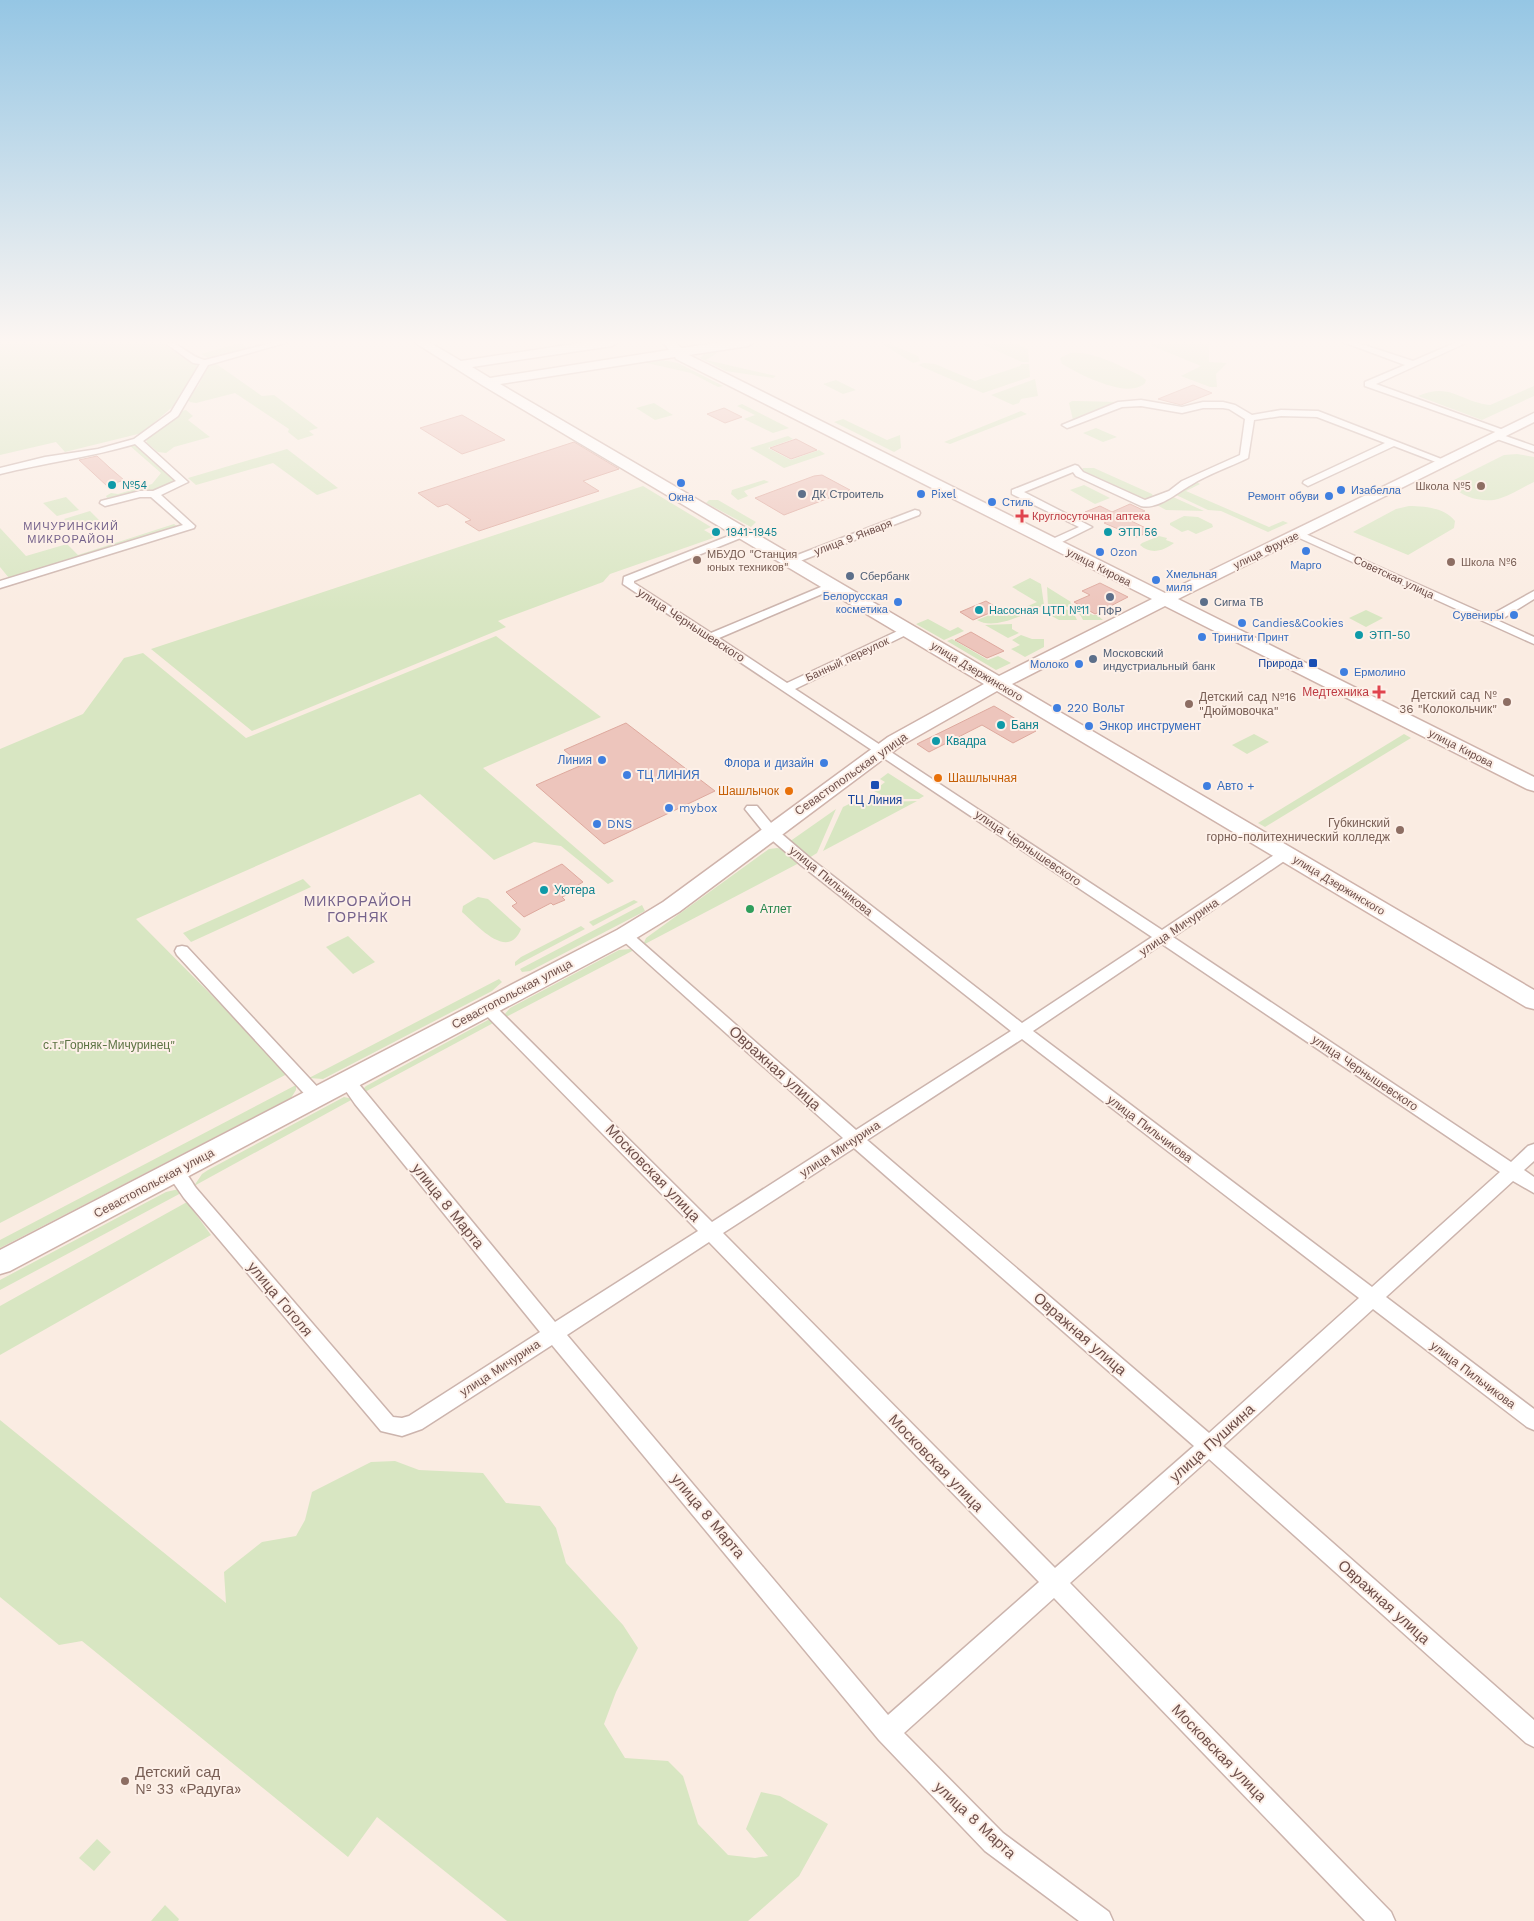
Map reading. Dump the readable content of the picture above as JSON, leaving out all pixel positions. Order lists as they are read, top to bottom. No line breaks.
{"streets":{"main road":["улица Фрунзе","улица Кирова","улица Дзержинского","Севастопольская улица"],"street":["улица 9 Января","Советская улица","улица Чернышевского","Банный переулок","улица Пильчикова","улица Мичурина","Овражная улица","Московская улица","улица 8 Марта","улица Гоголя","улица Пушкина"]},"crossings":[["улица 9 Января","улица Дзержинского"],["улица Фрунзе","улица Кирова"],["улица Фрунзе","Советская улица"],["улица Фрунзе","улица Дзержинского"],["улица Фрунзе","Севастопольская улица"],["улица Чернышевского","Банный переулок"],["улица Чернышевского","улица Дзержинского"],["улица Чернышевского","Севастопольская улица"],["улица Чернышевского","улица Мичурина"],["улица Чернышевского","улица Пушкина"],["Банный переулок","улица Дзержинского"],["улица Дзержинского","Севастопольская улица"],["улица Дзержинского","улица Мичурина"],["Севастопольская улица","улица Пильчикова"],["Севастопольская улица","Овражная улица"],["Севастопольская улица","Московская улица"],["Севастопольская улица","улица 8 Марта"],["Севастопольская улица","улица Гоголя"],["улица Пильчикова","улица Мичурина"],["улица Пильчикова","улица Пушкина"],["улица Мичурина","Овражная улица"],["улица Мичурина","Московская улица"],["улица Мичурина","улица 8 Марта"],["улица Мичурина","улица Гоголя"],["Овражная улица","улица Пушкина"],["Московская улица","улица Пушкина"],["улица 8 Марта","улица Пушкина"]],"districts":["МИЧУРИНСКИЙ МИКРОРАЙОН","МИКРОРАЙОН ГОРНЯК"],"parks":["с.т.\"Горняк-Мичуринец\""],"places":{"other":["Окна","№54","Школа №5","Изабелла","ДК Строитель","Pixel","Ремонт обуви","Стиль","1941-1945","ЭТП 56","Марго","Ozon","МБУДО \"Станция юных техников\"","Школа №6","Сбербанк","Хмельная миля","ПФР","Белорусская косметика","Сигма ТВ","Насосная ЦТП №11","Сувениры","Candies&Cookies","ЭТП-50","Тринити Принт","Московский индустриальный банк","Молоко","Ермолино","Детский сад № 36 \"Колокольчик\"","Детский сад №16 \"Дюймовочка\"","220 Вольт","Баня","Энкор инструмент","Квадра","Линия","Флора и дизайн","ТЦ ЛИНИЯ","Шашлычная","Авто +","Шашлычок","mybox","DNS","Губкинский горно-политехнический колледж","Уютера","Атлет","Детский сад № 33 «Радуга»"],"health":["Круглосуточная аптека","Медтехника"],"transit":["Природа","ТЦ Линия"]}}
